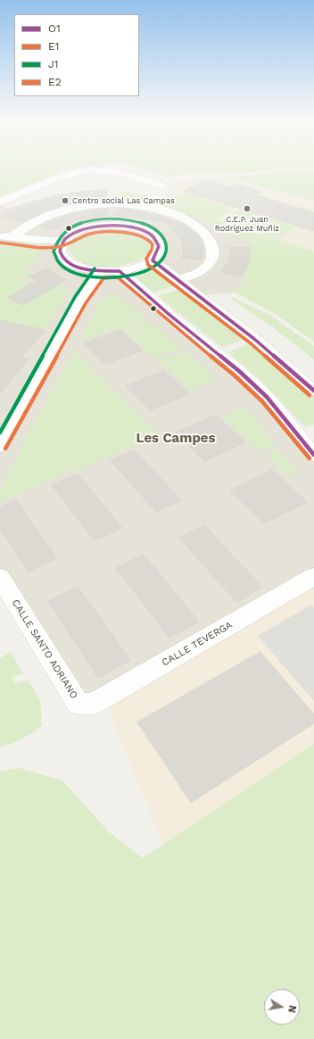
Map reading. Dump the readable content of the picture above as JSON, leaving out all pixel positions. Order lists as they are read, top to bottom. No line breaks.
{"streets":{"street":["CALLE TEVERGA","CALLE SANTO ADRIANO"]},"crossings":[["CALLE TEVERGA","CALLE SANTO ADRIANO"]],"districts":["Les Campes"],"places":["Centro social Las Campas","C.E.P. Juan Rodríguez Muñiz"],"lines":["transit line J1","transit line O1","transit line E2","transit line E1"],"legend":["O1","E1","J1","E2"],"north":"right"}
